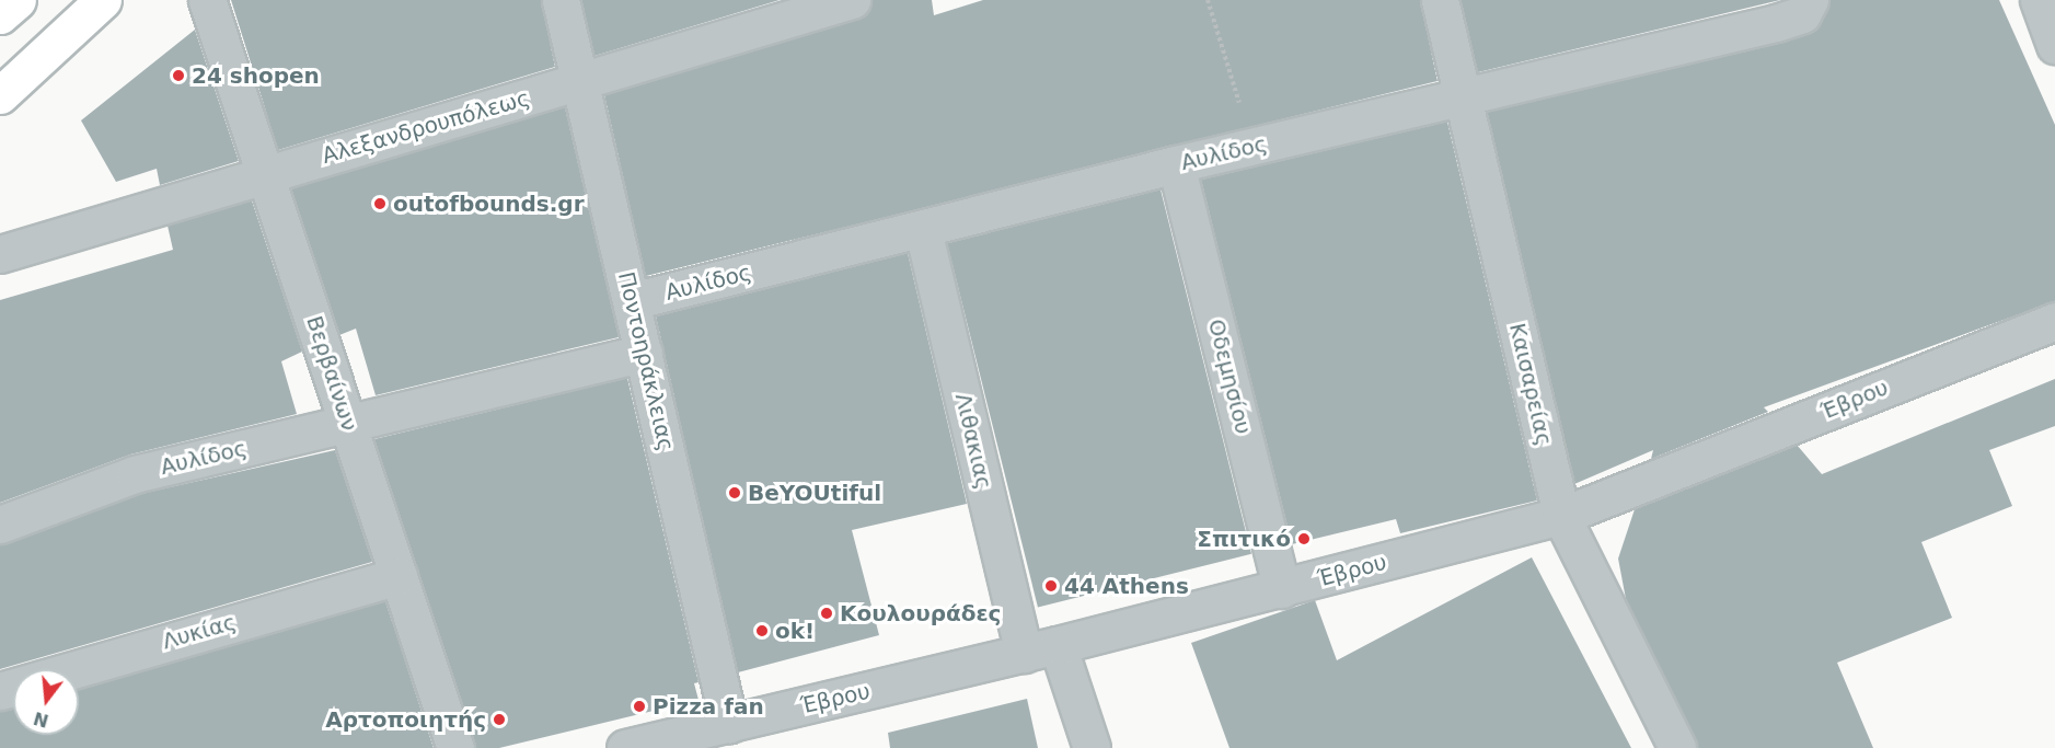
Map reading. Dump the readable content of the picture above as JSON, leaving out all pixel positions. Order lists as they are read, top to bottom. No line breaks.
{"streets":{"street":["Αλεξανδρουπόλεως","Αυλίδος","Ποντοηράκλειας","Βερβαίνων","Οδεμησίου","Καισαρείας","Έβρου","Λιθακιας","Λυκίας"]},"crossings":[["Αλεξανδρουπόλεως","Ποντοηράκλειας"],["Αλεξανδρουπόλεως","Βερβαίνων"],["Αυλίδος","Ποντοηράκλειας"],["Αυλίδος","Βερβαίνων"],["Αυλίδος","Οδεμησίου"],["Αυλίδος","Καισαρείας"],["Αυλίδος","Λιθακιας"],["Ποντοηράκλειας","Έβρου"],["Βερβαίνων","Λυκίας"],["Οδεμησίου","Έβρου"],["Καισαρείας","Έβρου"],["Έβρου","Λιθακιας"]],"places":["24 shopen","outofbounds.gr","BeYOUtiful","Σπιτικό","44 Athens","Κουλουράδες","ok!","Pizza fan","Αρτοποιητής"],"north":"bottom"}
